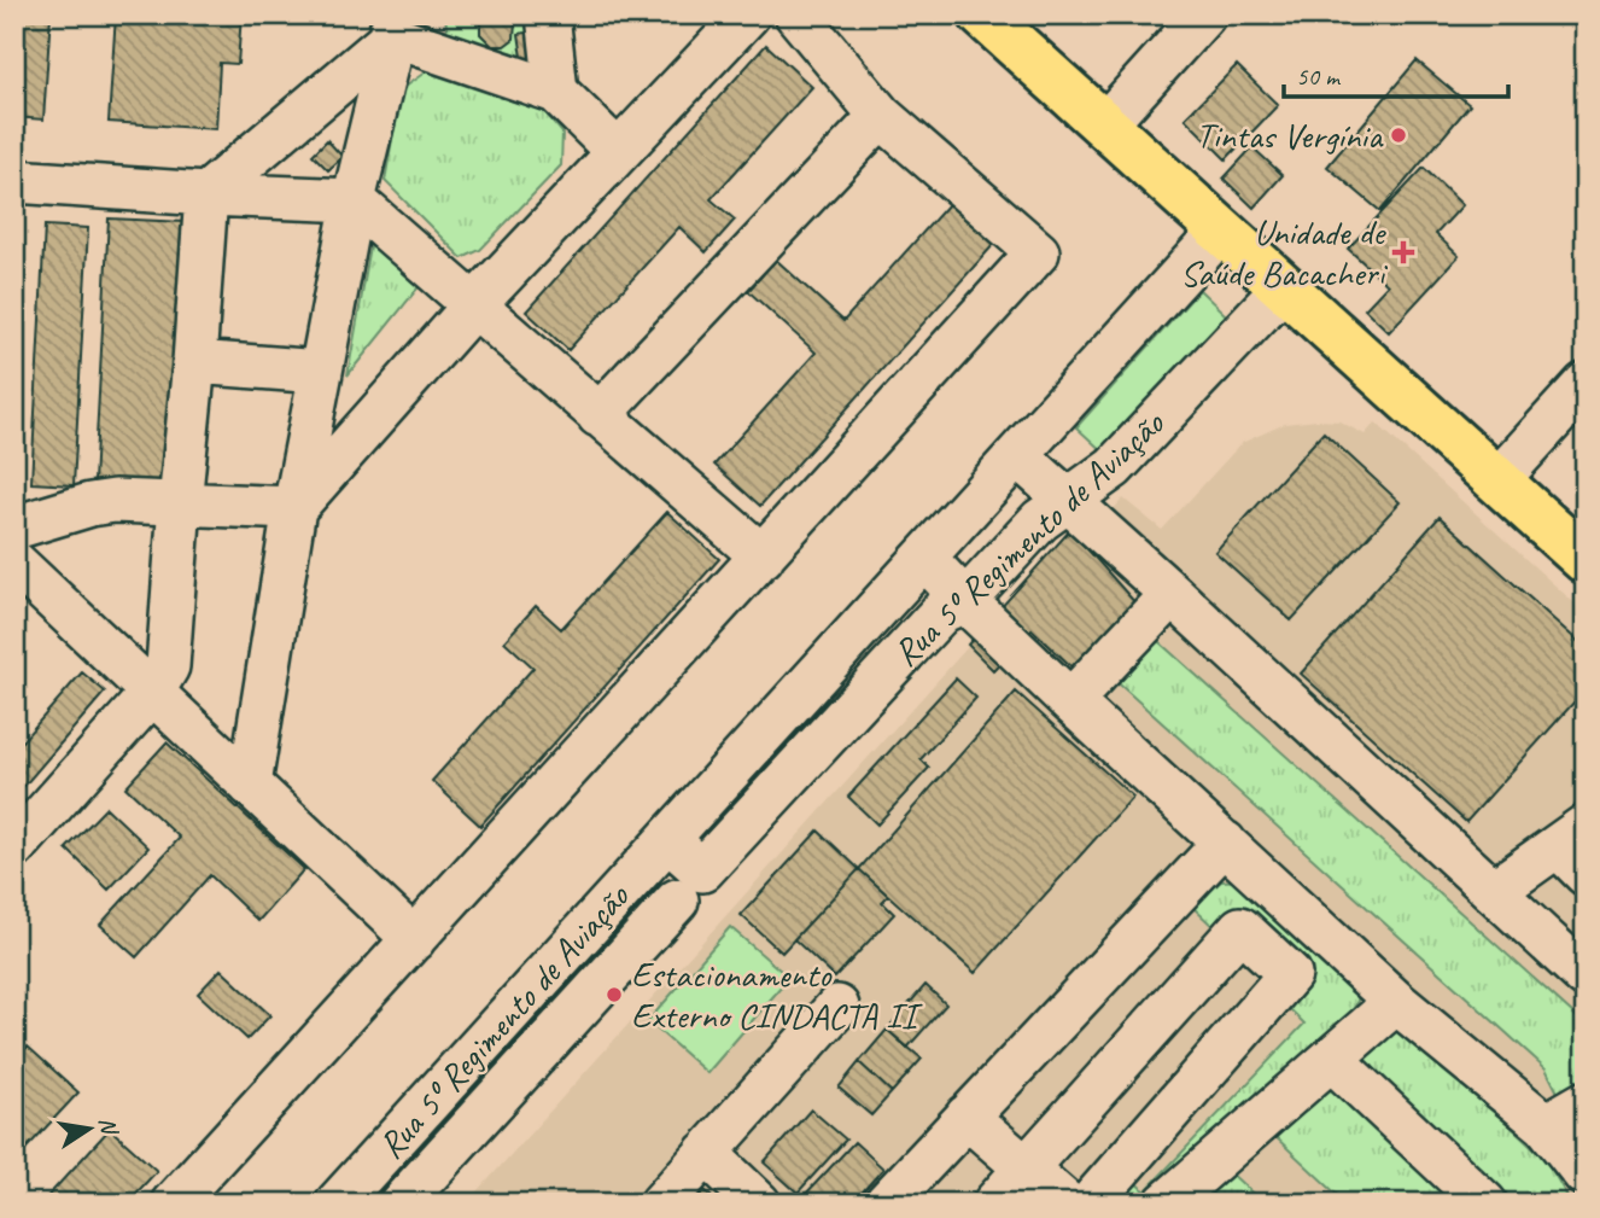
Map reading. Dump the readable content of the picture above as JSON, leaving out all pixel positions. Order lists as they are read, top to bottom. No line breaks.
{"streets":{"street":["Rua 5º Regimento de Aviação"]},"places":{"other":["Tintas Vergínia","Estacionamento Externo CINDACTA II"],"health":["Unidade de Saúde Bacacheri"]},"scale_bar":"50 m","north":"right"}
